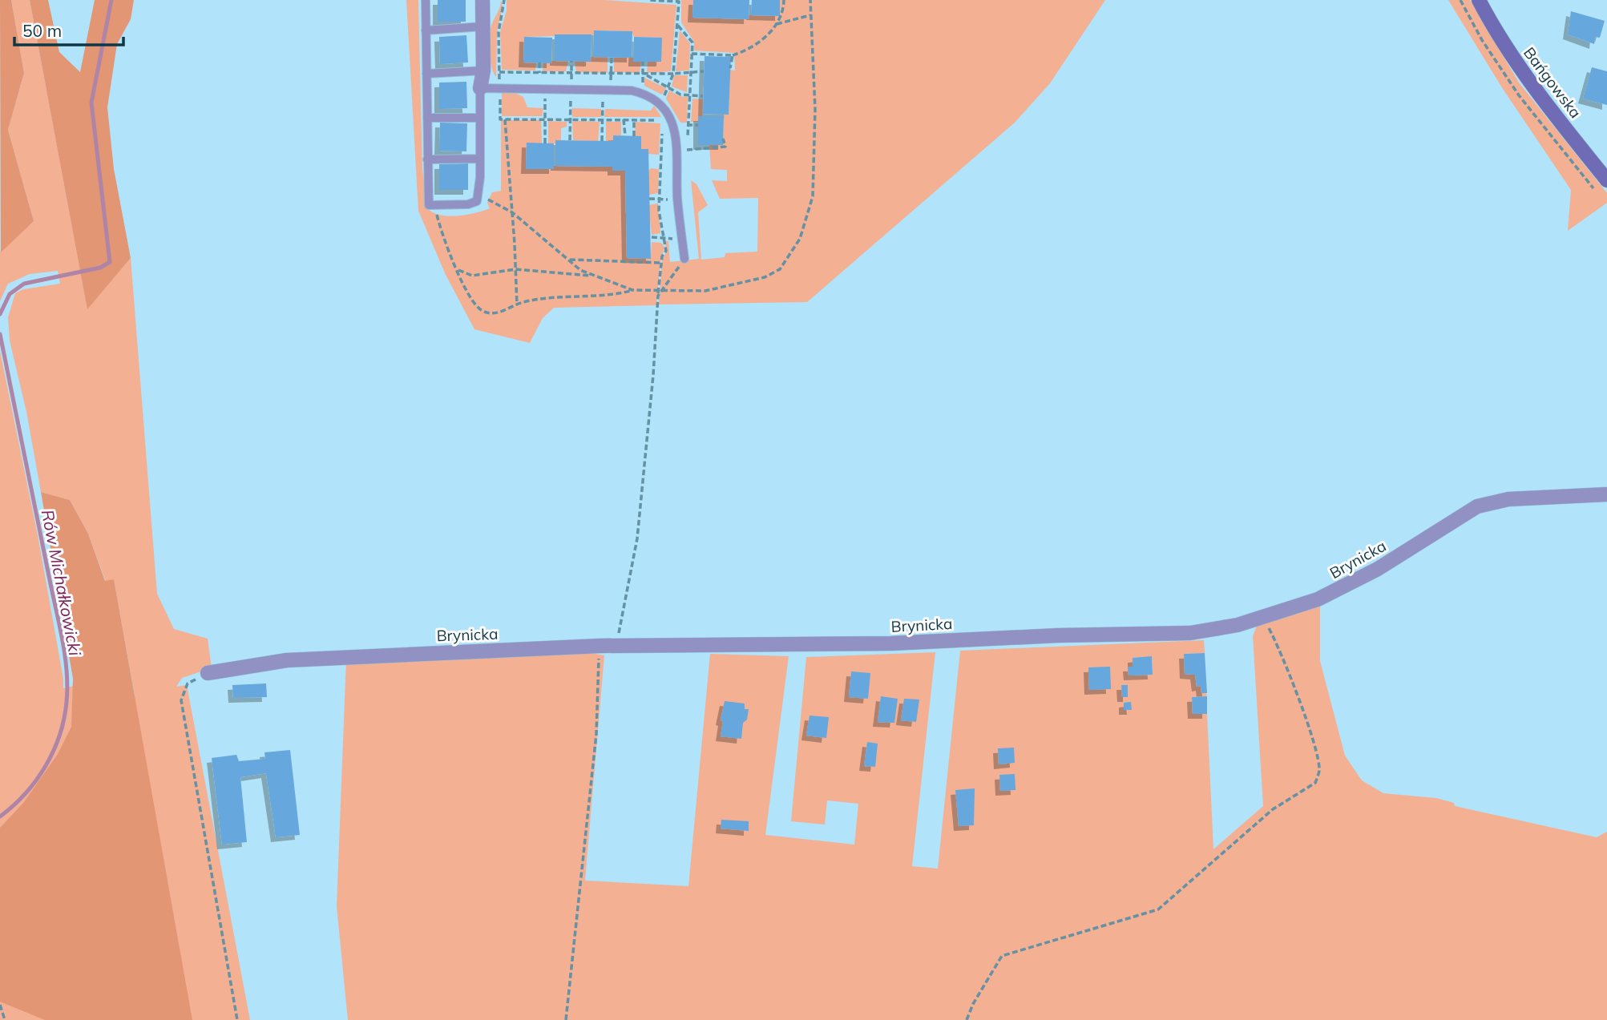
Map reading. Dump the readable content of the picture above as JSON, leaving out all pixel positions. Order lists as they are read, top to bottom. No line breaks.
{"streets":{"street":["Bańgowska","Brynicka"]},"water":["Rów Michałkowicki"],"scale_bar":"50 m"}
